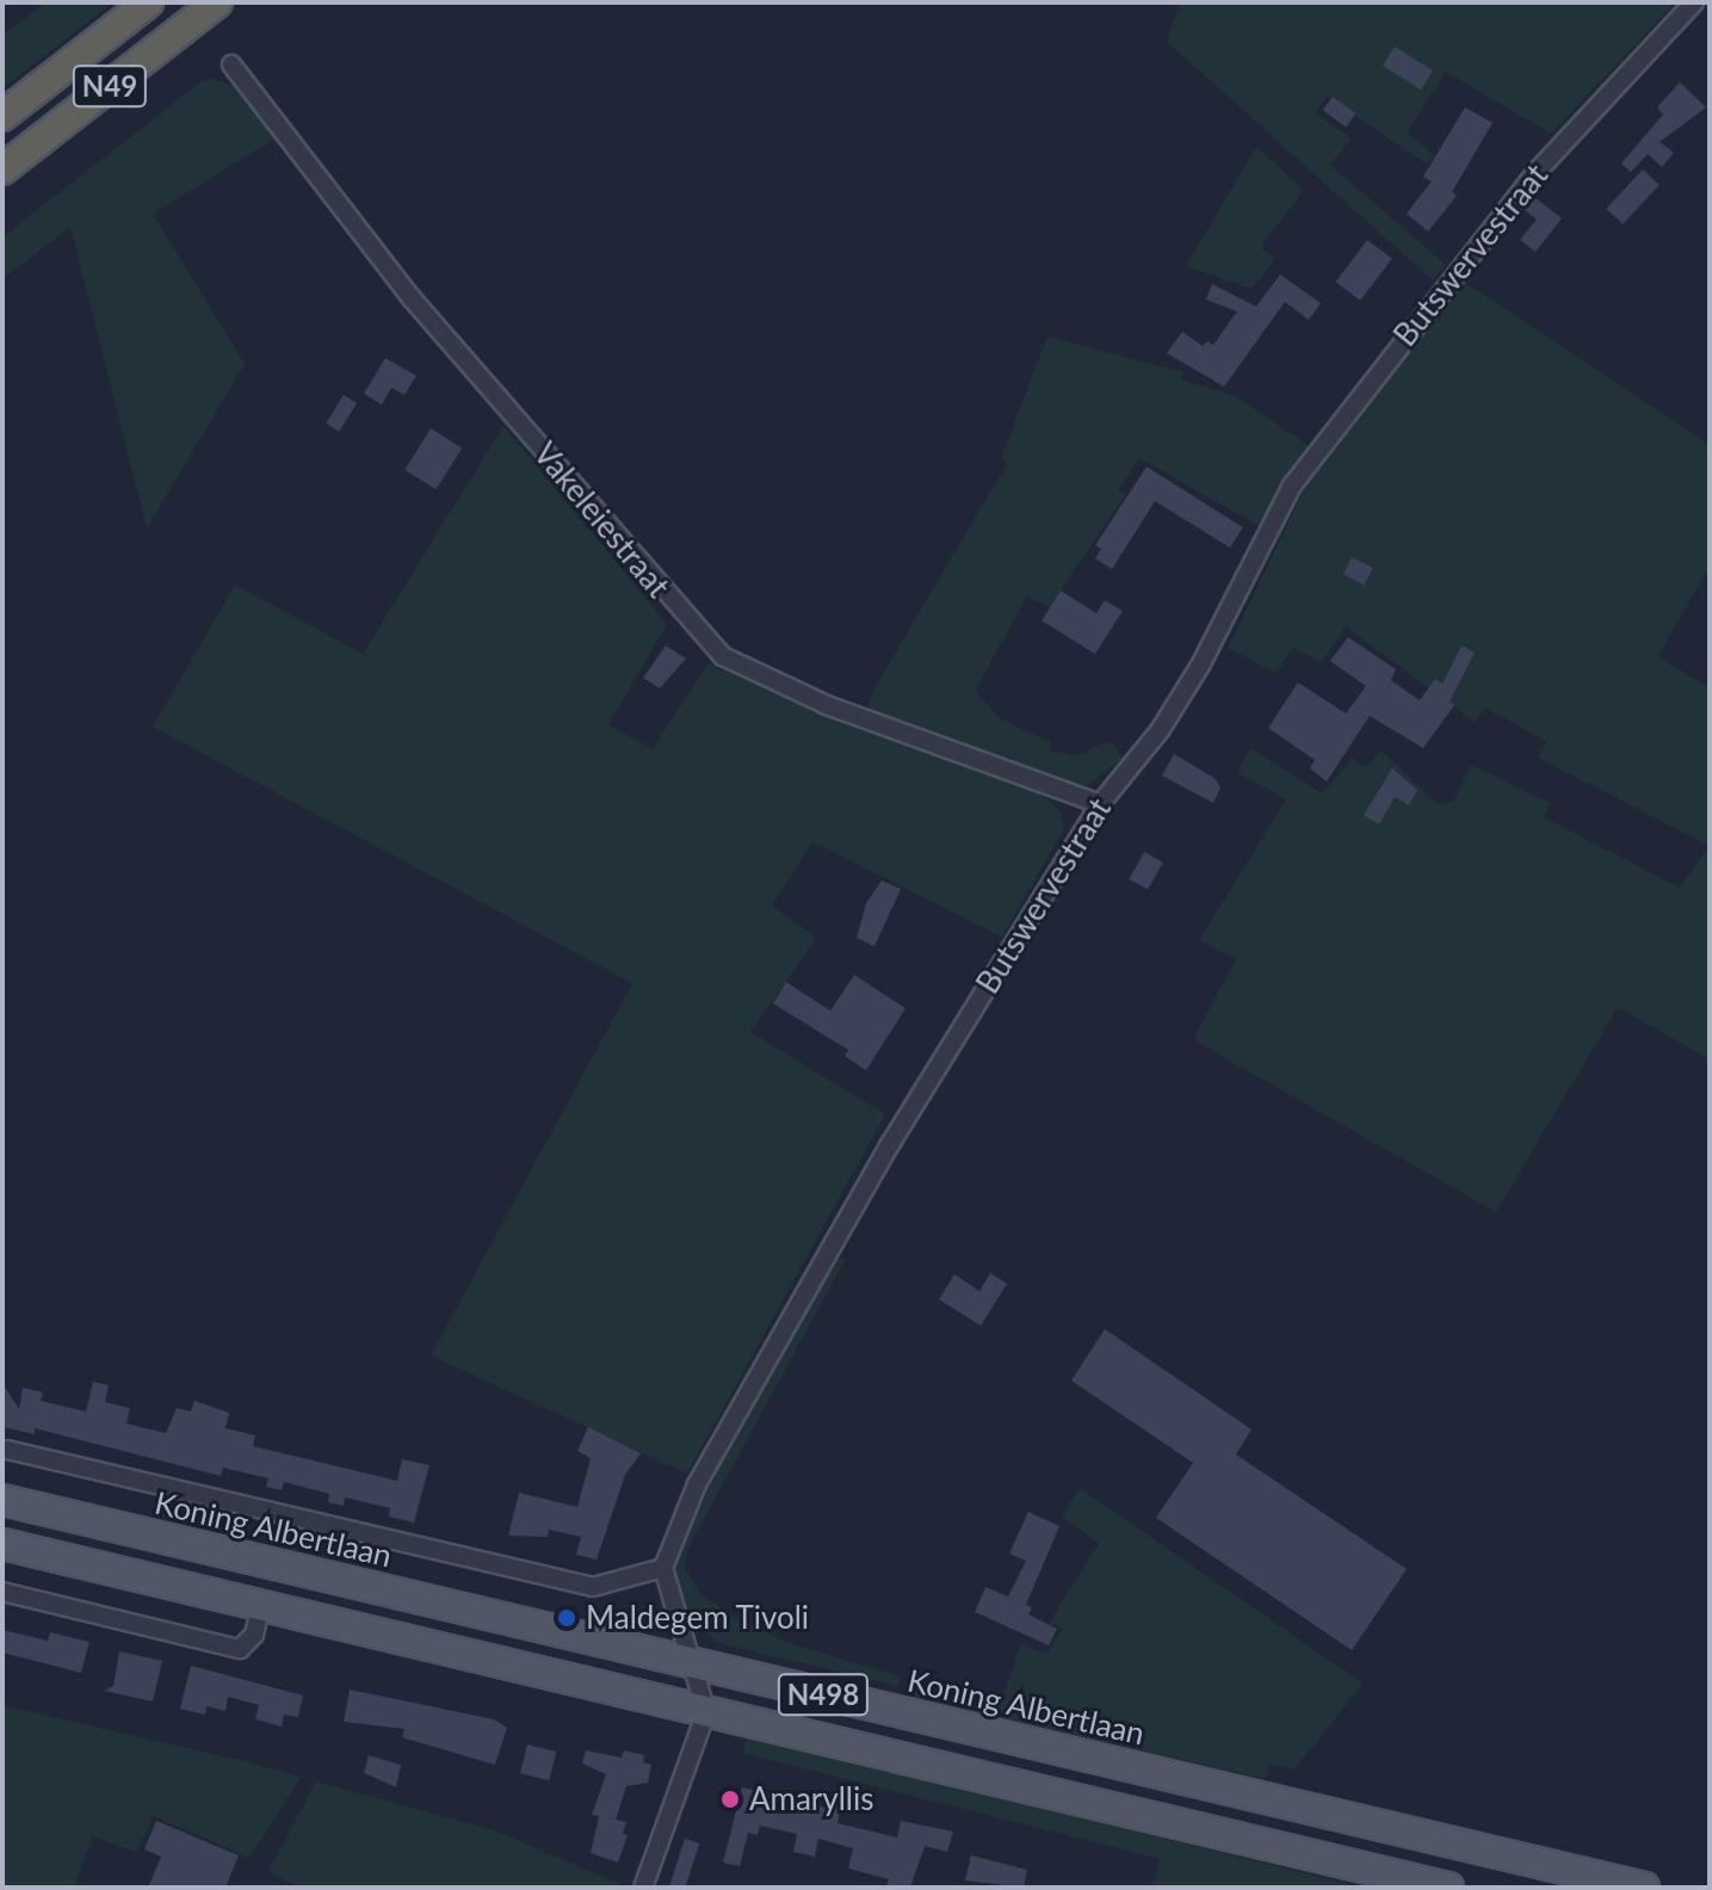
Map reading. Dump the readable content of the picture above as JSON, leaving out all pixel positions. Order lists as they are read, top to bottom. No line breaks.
{"streets":{"highway":["N49"],"main road":["Koning Albertlaan","N498"],"street":["Butswervestraat","Vakeleiestraat"]},"crossings":[["Butswervestraat","Vakeleiestraat"],["Butswervestraat","Koning Albertlaan"]],"places":["Maldegem Tivoli","Amaryllis"]}
